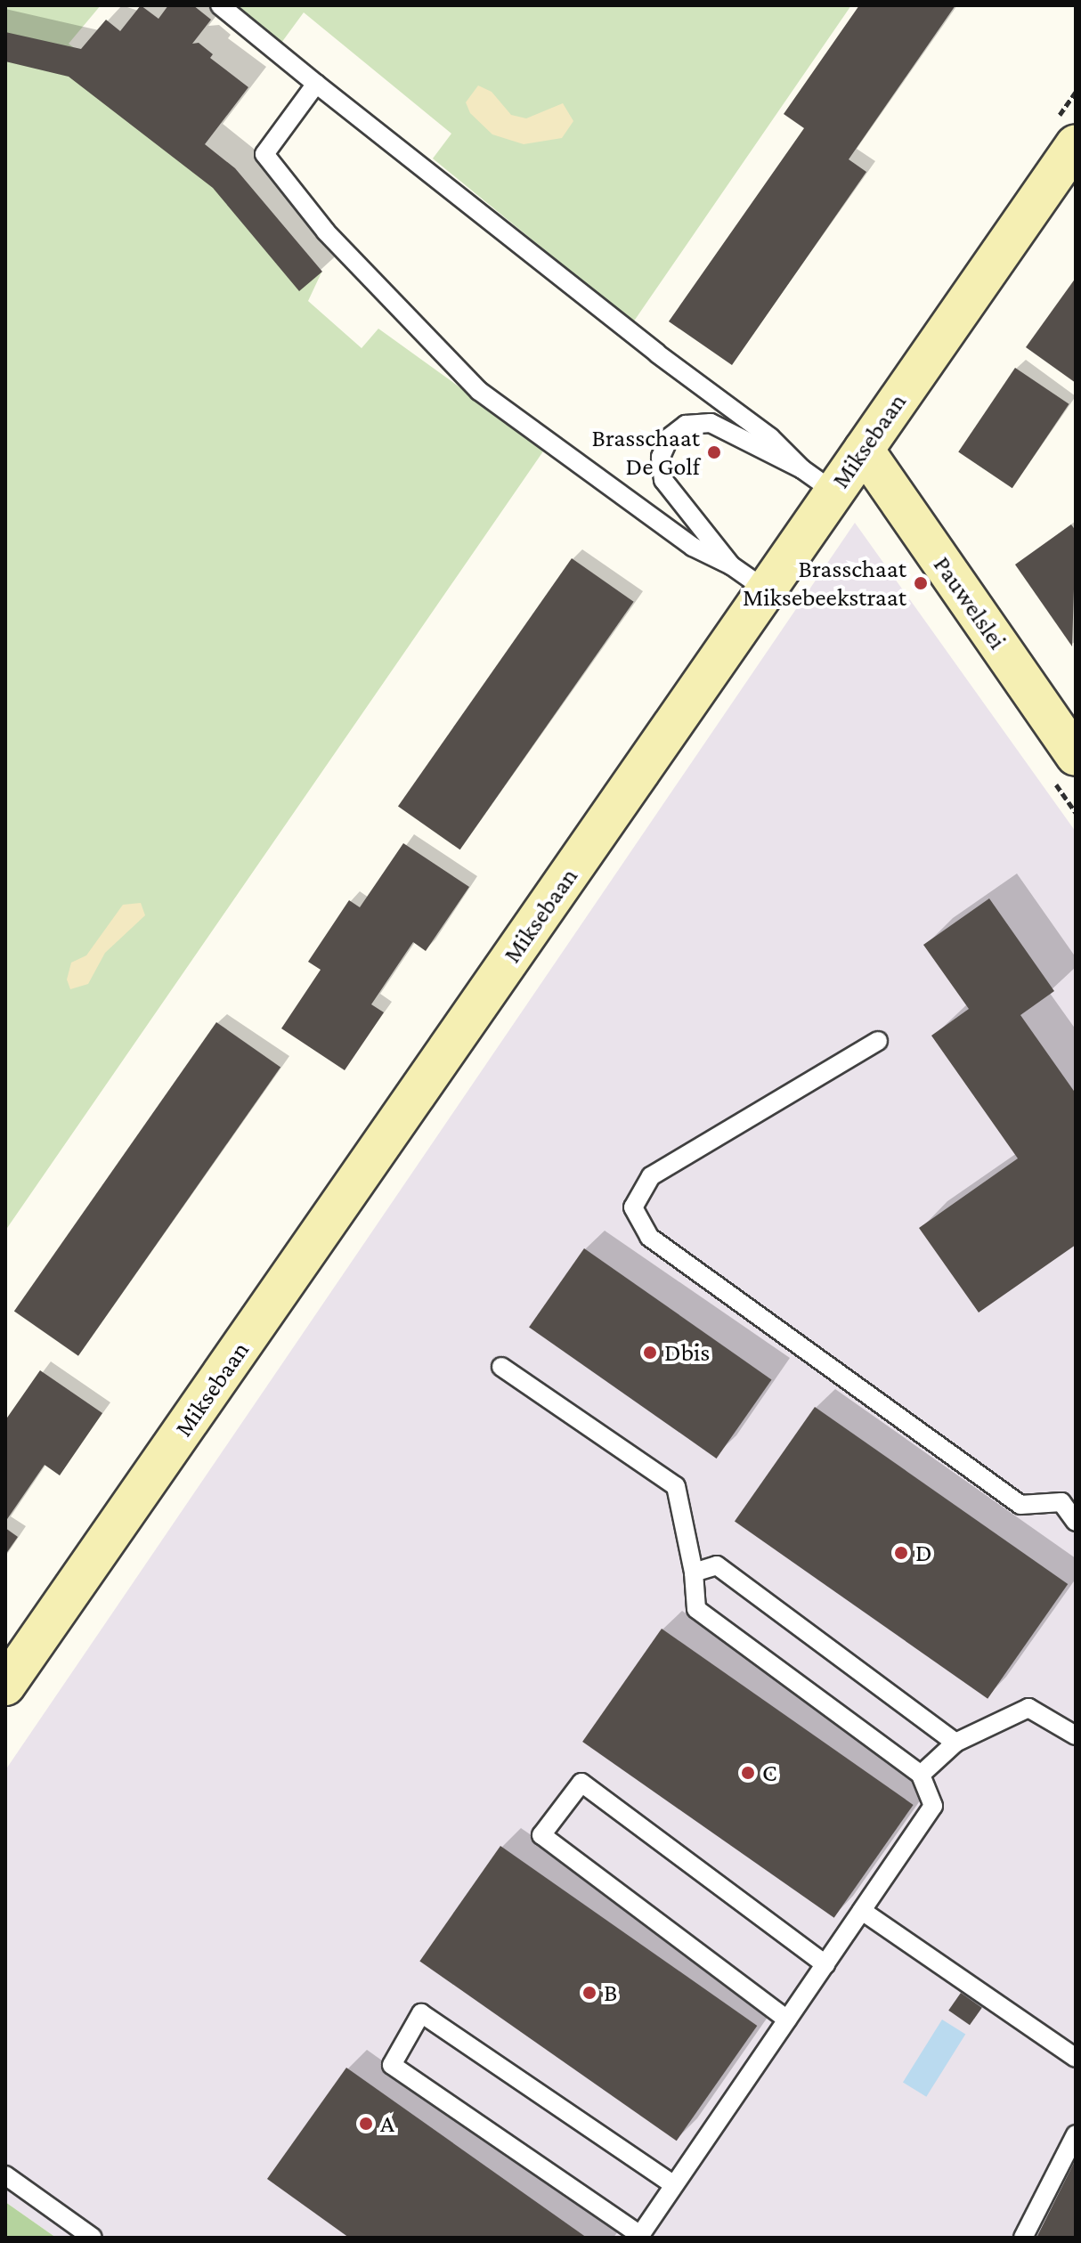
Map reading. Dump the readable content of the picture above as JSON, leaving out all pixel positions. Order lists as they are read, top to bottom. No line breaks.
{"streets":{"street":["Miksebaan","Pauwelslei"]},"crossings":[["Miksebaan","Pauwelslei"]],"places":["Brasschaat De Golf","Brasschaat Miksebeekstraat","Dbis","D","C","B","A"]}
